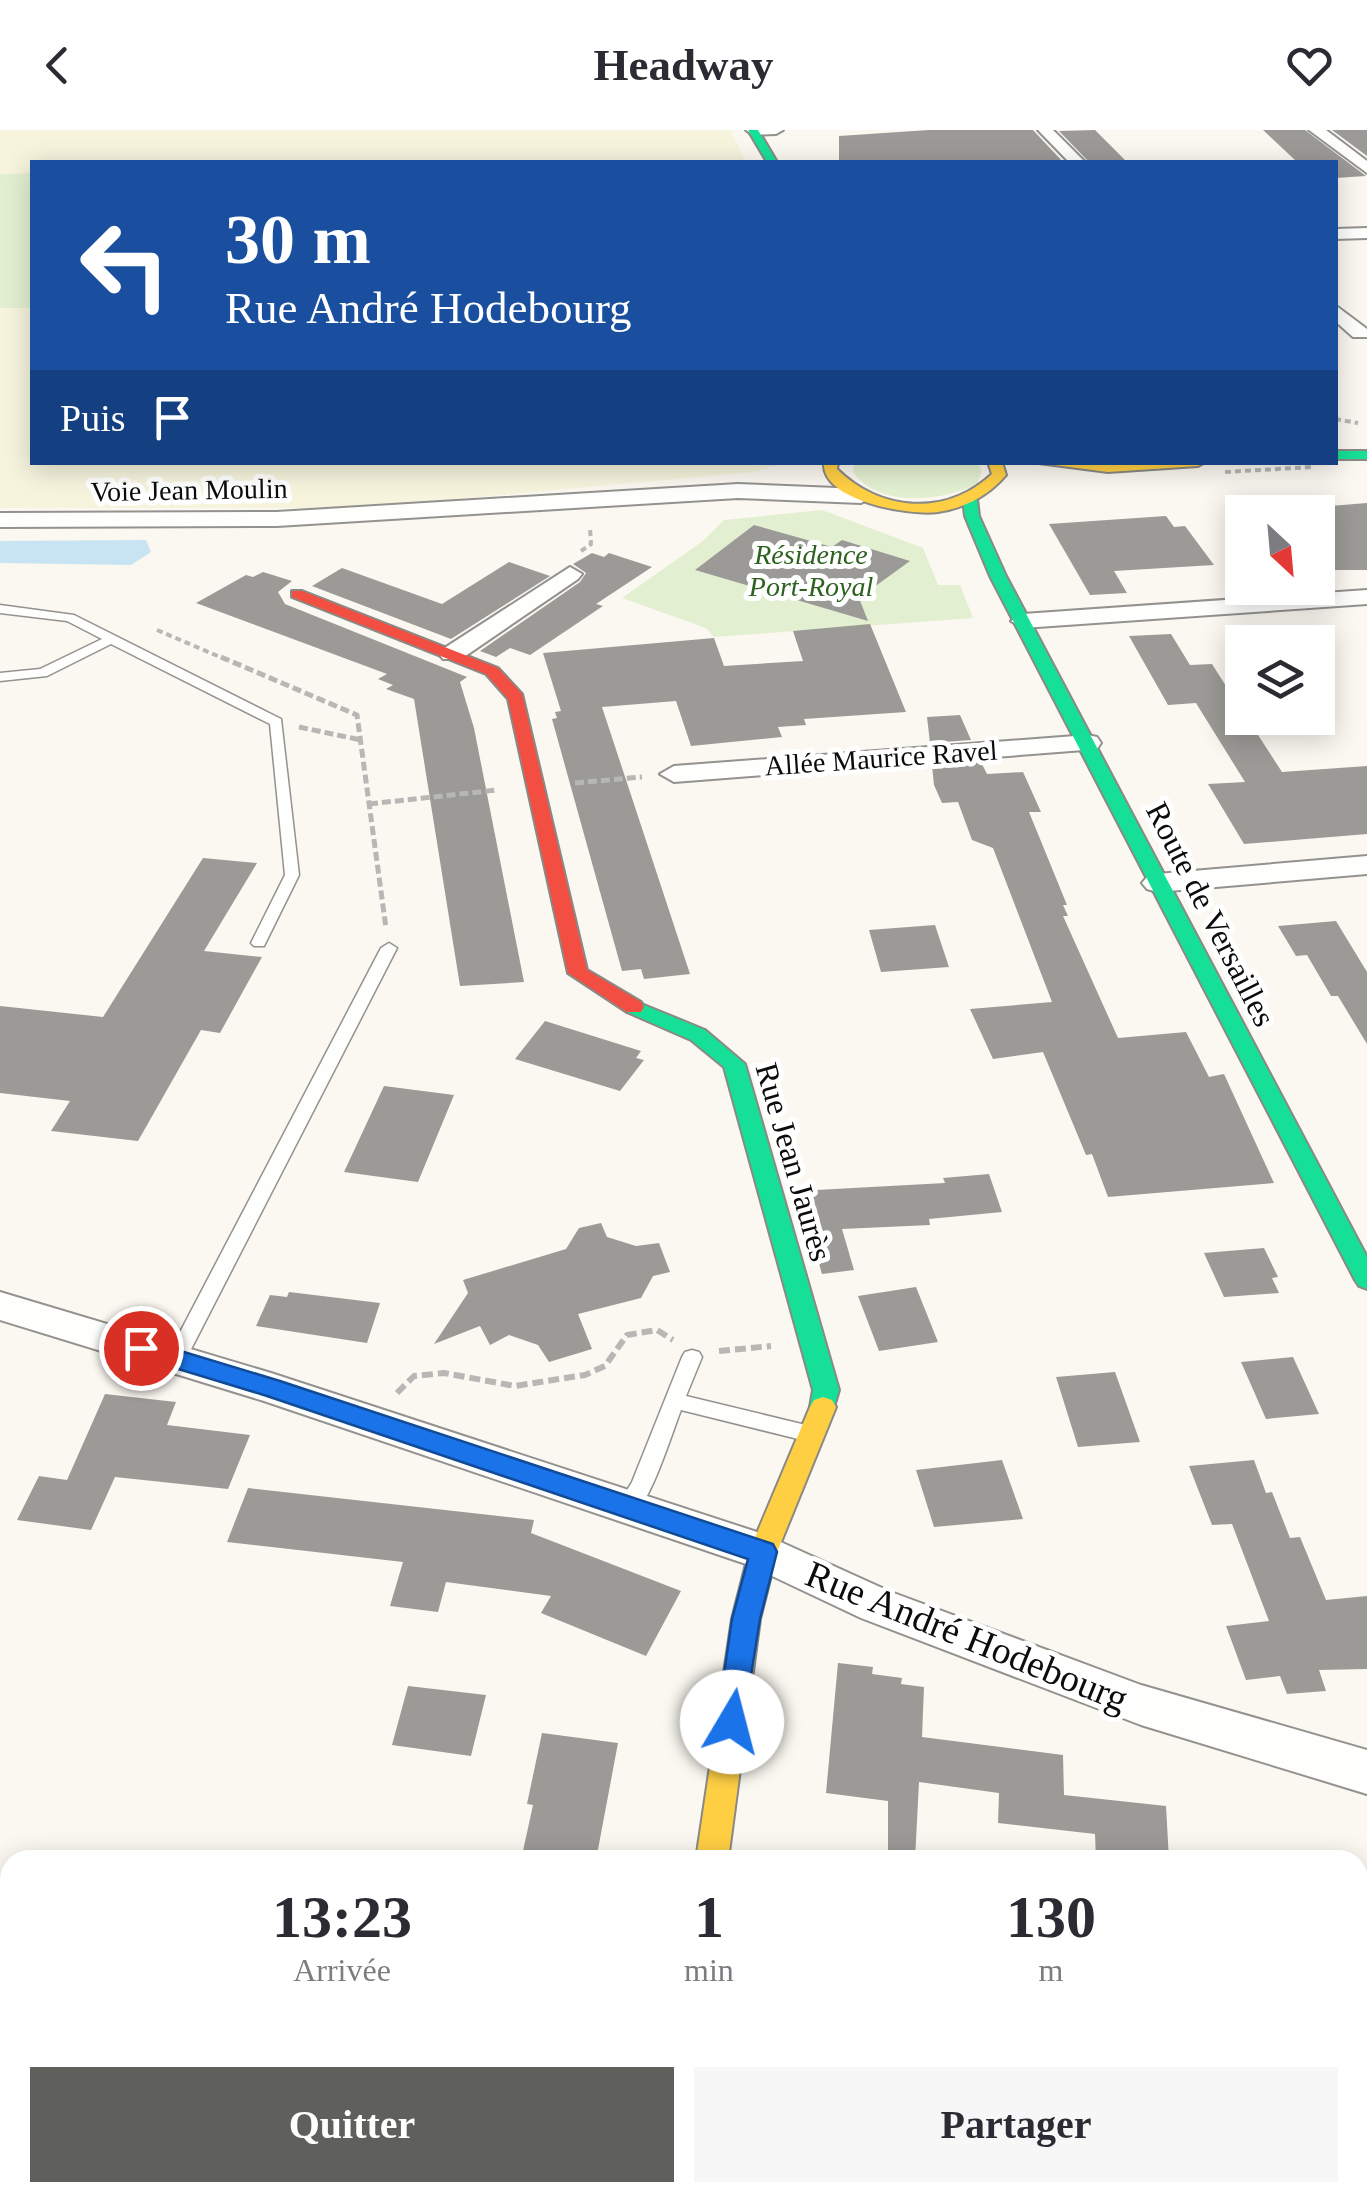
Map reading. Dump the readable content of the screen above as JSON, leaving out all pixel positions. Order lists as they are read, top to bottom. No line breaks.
{"streets":{"main road":["Route de Versailles","Rue Jean Jaurès"],"street":["Voie Jean Moulin","Allée Maurice Ravel","Rue André Hodebourg"]},"crossings":[["Allée Maurice Ravel","Route de Versailles"],["Rue Jean Jaurès","Rue André Hodebourg"]],"parks":["Résidence Port-Royal"],"north":"bottom right","page":{"header":"Headway","turn":["30 m","Rue André Hodebourg"],"then":"Puis","eta":["13:23","Arrivée","1","min","130","m"],"buttons":["Quitter","Partager"]}}
